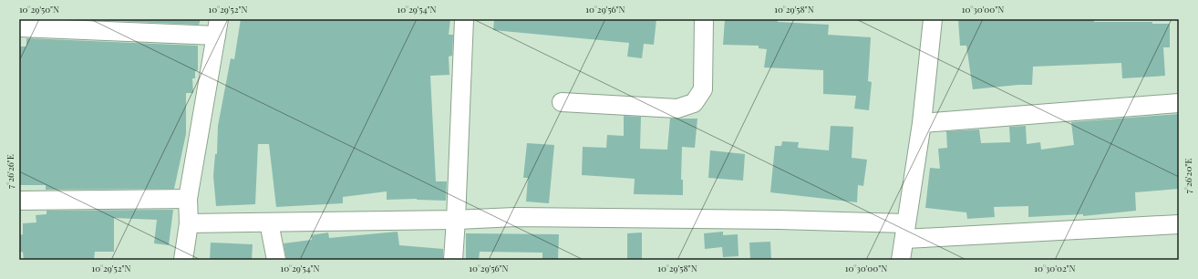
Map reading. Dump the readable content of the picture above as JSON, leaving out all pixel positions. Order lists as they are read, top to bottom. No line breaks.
{"coordinates":["10°29'50\"N","10°29'52\"N","10°29'54\"N","10°29'56\"N","10°29'58\"N","10°30'00\"N","7°26'26\"E","7°26'20\"E","10°30'02\"N"]}
